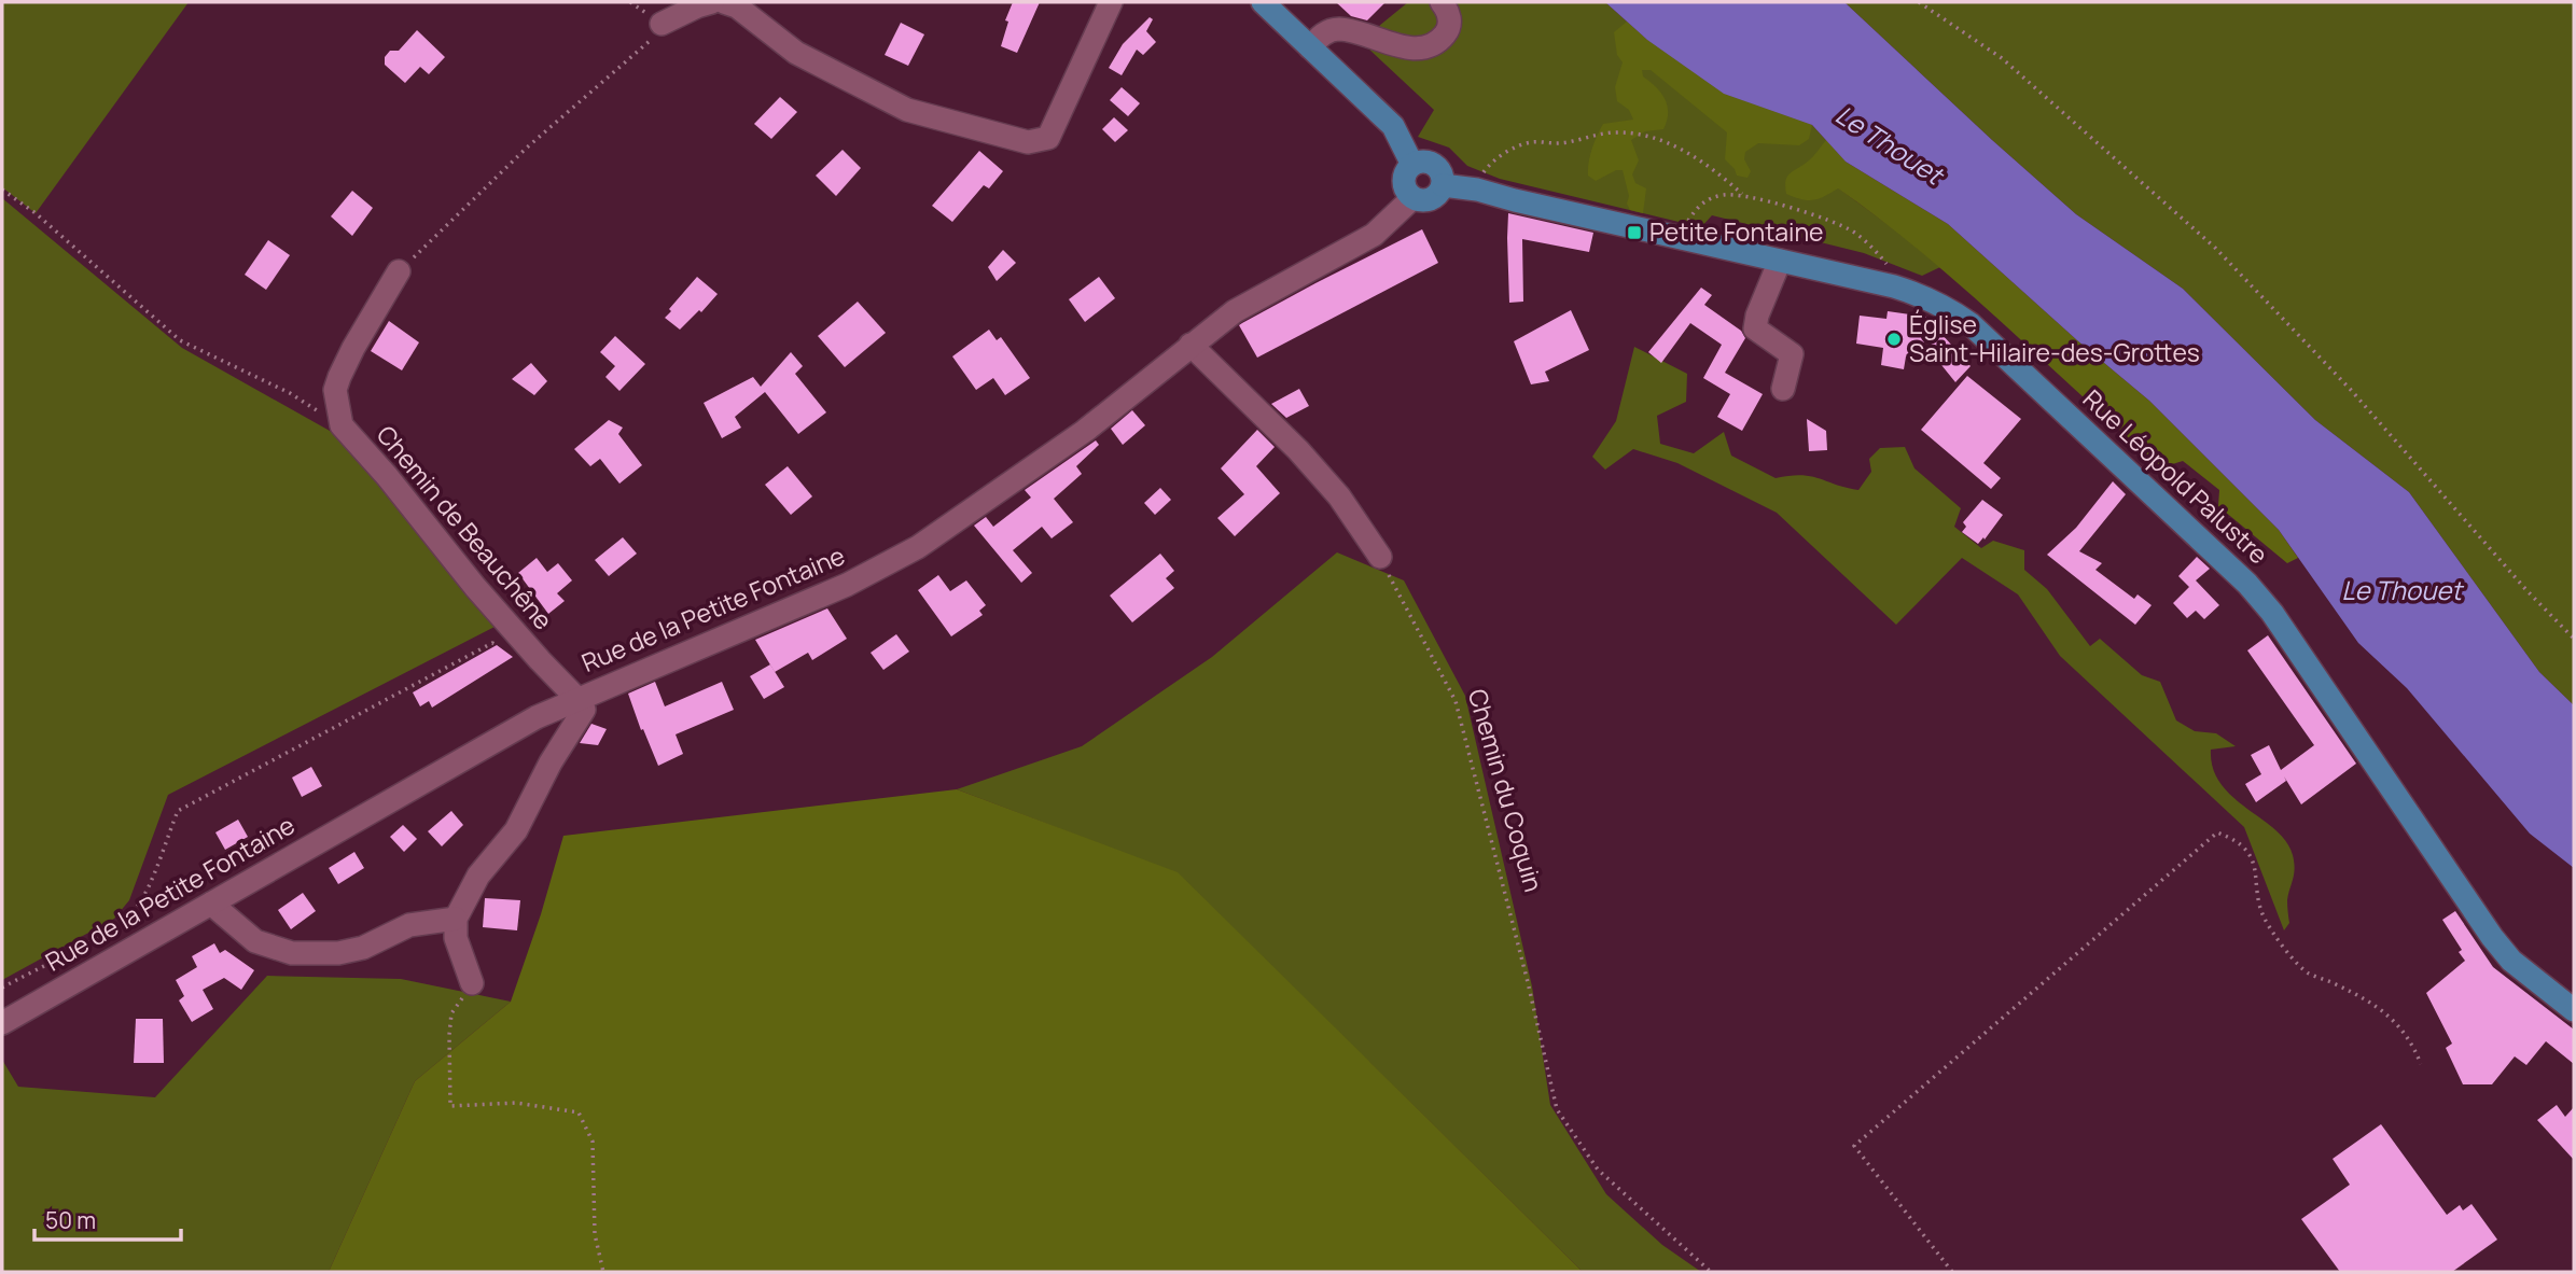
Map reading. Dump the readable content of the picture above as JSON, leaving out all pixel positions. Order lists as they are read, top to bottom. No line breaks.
{"streets":{"main road":["Rue Léopold Palustre"],"street":["Chemin de Beauchêne","Rue de la Petite Fontaine"],"path":["Chemin du Coquin"]},"crossings":[["Rue Léopold Palustre","Rue de la Petite Fontaine"],["Chemin de Beauchêne","Rue de la Petite Fontaine"]],"water":["Le Thouet"],"places":{"transit":["Petite Fontaine"],"other":["Église Saint-Hilaire-des-Grottes"]},"scale_bar":"50 m"}
